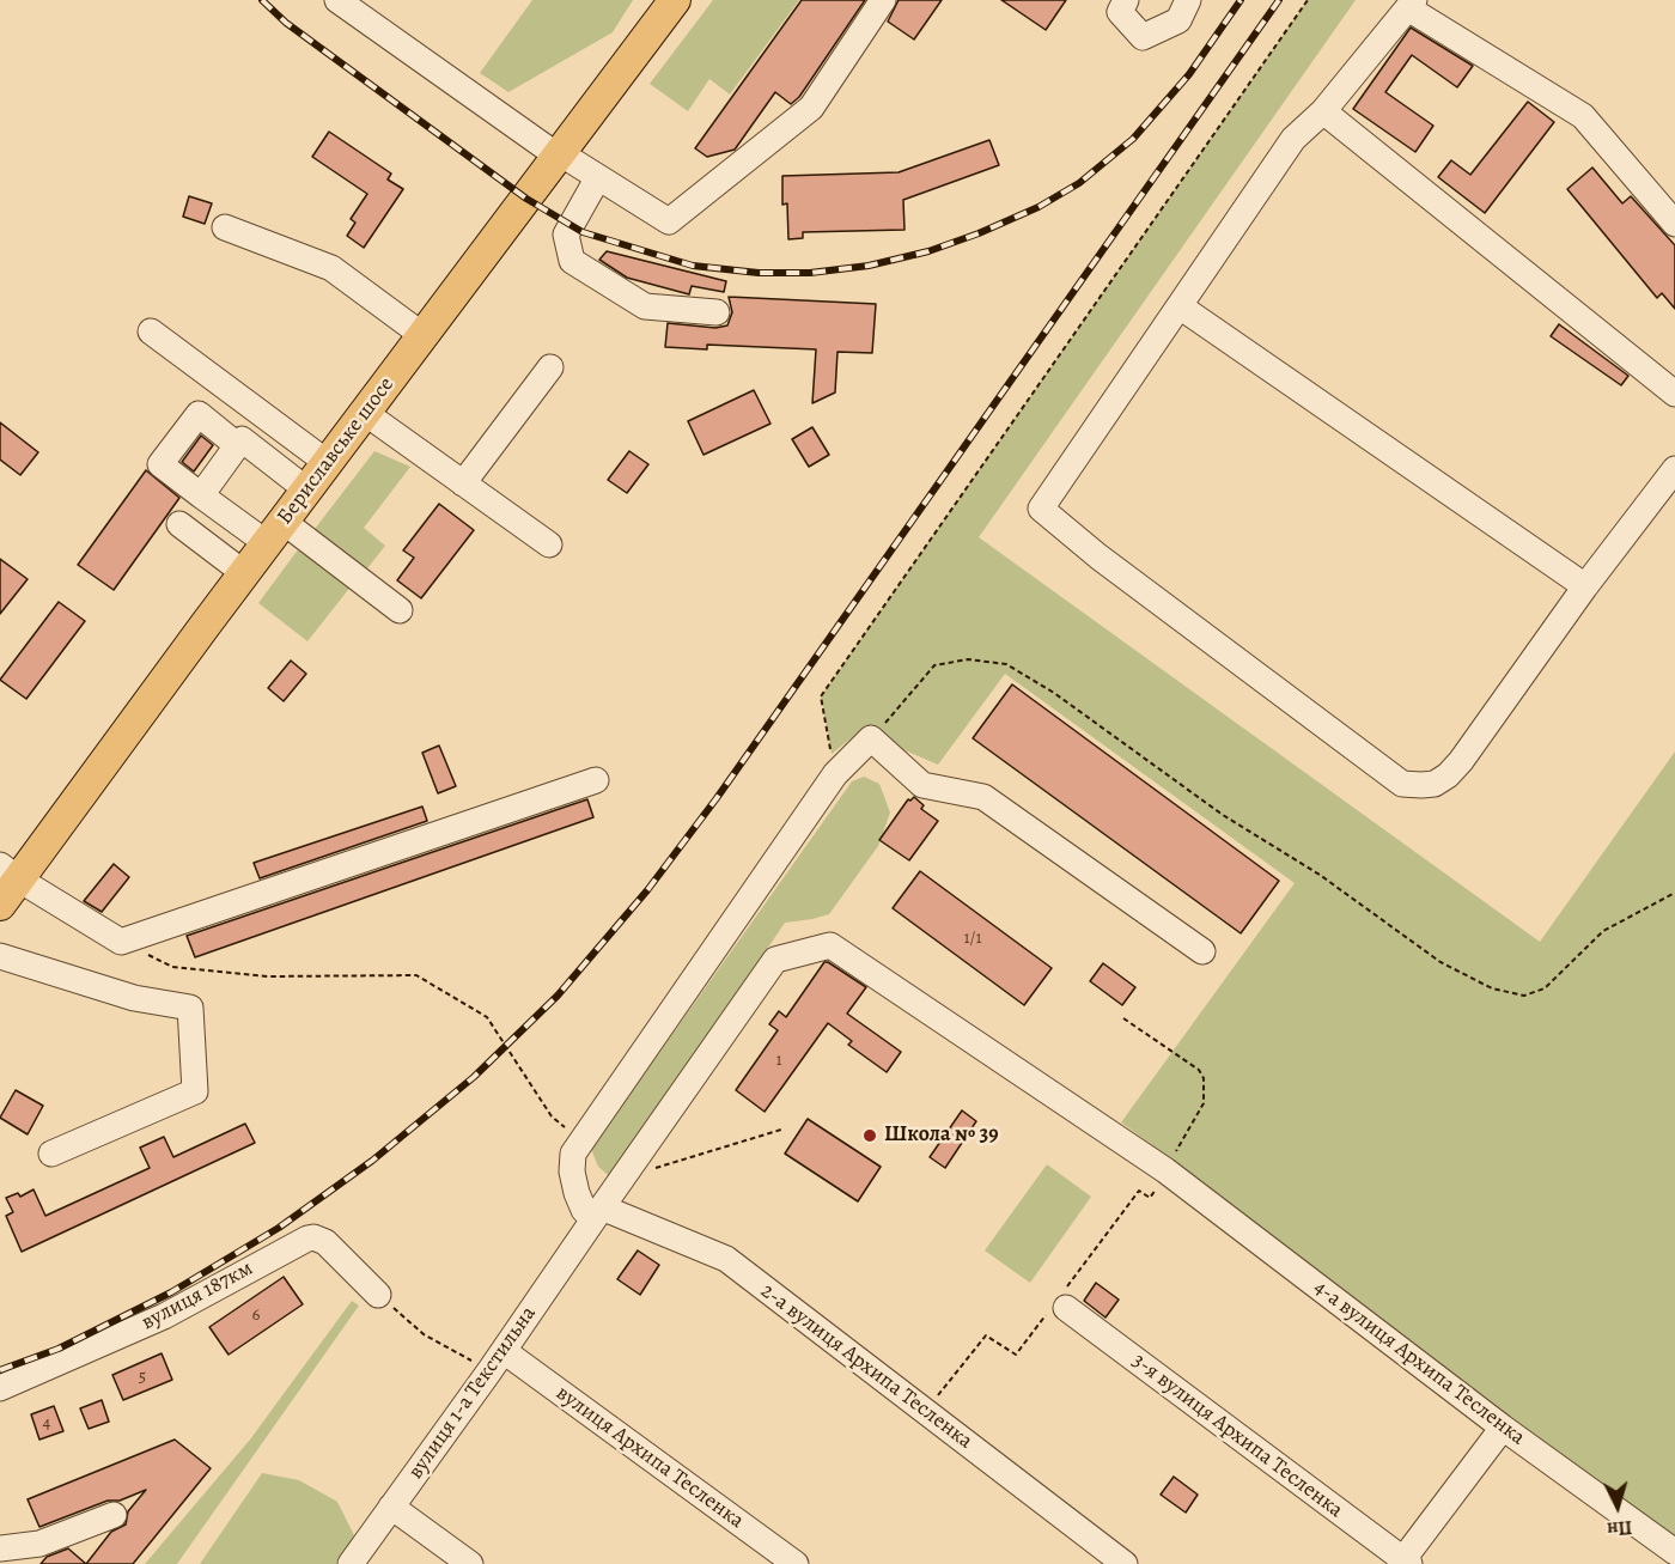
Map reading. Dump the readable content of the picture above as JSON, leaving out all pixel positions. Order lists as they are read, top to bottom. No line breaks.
{"streets":{"main road":["Бериславське шосе"],"street":["вулиця 187км","4-а вулиця Архипа Тесленка","2-а вулиця Архипа Тесленка","вулиця 1-а Текстильна","3-я вулиця Архипа Тесленка","вулиця Архипа Тесленка"]},"crossings":[["4-а вулиця Архипа Тесленка","вулиця 1-а Текстильна"],["2-а вулиця Архипа Тесленка","вулиця 1-а Текстильна"],["вулиця 1-а Текстильна","вулиця Архипа Тесленка"]],"places":["Школа № 39"],"house_numbers":["1/1","1","6","5","4"],"north":"bottom"}
